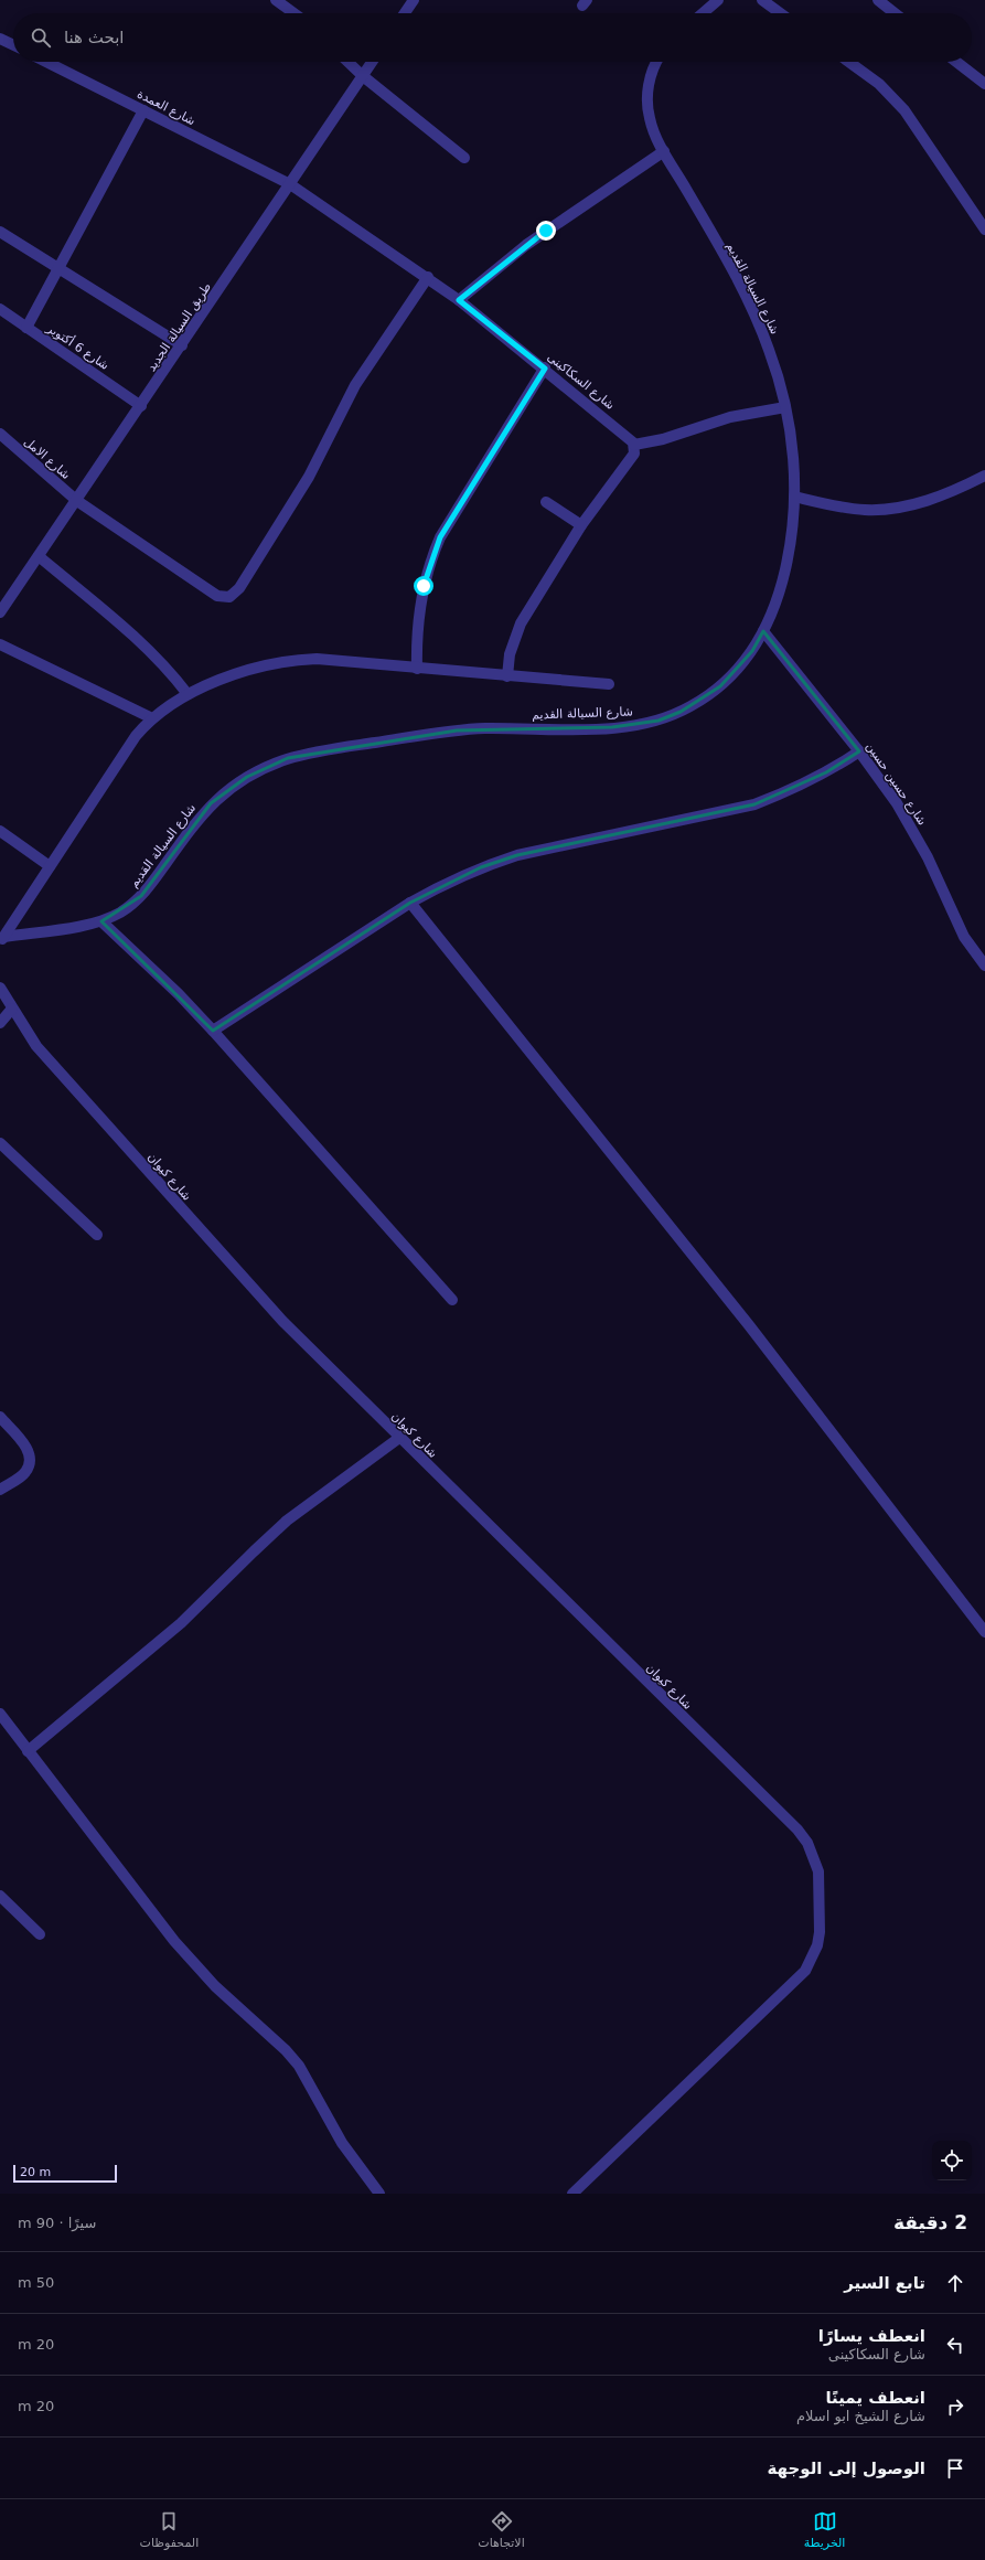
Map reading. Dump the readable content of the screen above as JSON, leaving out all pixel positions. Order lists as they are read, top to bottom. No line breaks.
{"streets":{"street":["شارع العمدة","شارع السيالة القديم","طريق السيالة الجديد","شارع 6 أكتوبر","شارع السكاكينى","شارع الامل","شارع حسين حسين","شارع كيوان"]},"crossings":[["شارع العمدة","طريق السيالة الجديد"],["شارع العمدة","شارع السكاكينى"],["شارع السيالة القديم","شارع حسين حسين"],["طريق السيالة الجديد","شارع 6 أكتوبر"],["طريق السيالة الجديد","شارع السكاكينى"],["طريق السيالة الجديد","شارع الامل"],["شارع السكاكينى","شارع الامل"]],"scale_bar":"20 m","page":{"search":"ابحث هنا","scale":"20 m","heading":["2 دقيقة","سيرًا · 90 m"],"list":[["تابع السير","50 m"],["انعطف يسارًا","شارع السكاكينى","20 m"],["انعطف يمينًا","شارع الشيخ ابو اسلام","20 m"],"الوصول إلى الوجهة"],"nav":["الخريطة","الاتجاهات","المحفوظات"]}}
